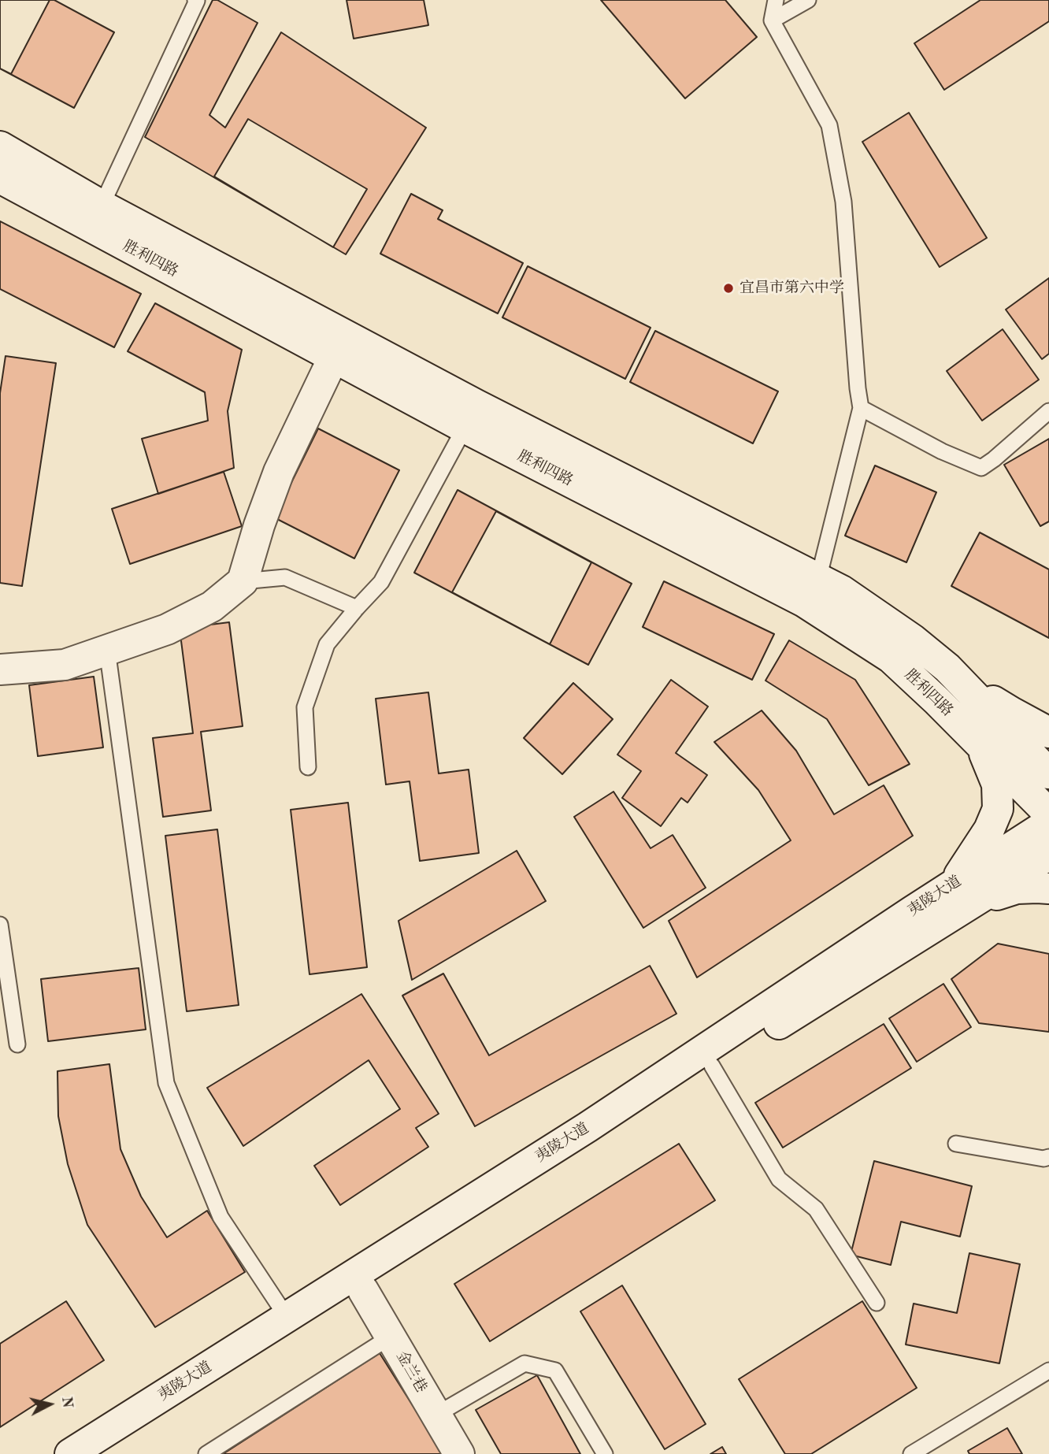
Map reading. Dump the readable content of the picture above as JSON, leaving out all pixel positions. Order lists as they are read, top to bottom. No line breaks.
{"streets":{"main road":["胜利四路","夷陵大道","金兰巷"]},"crossings":[["夷陵大道","金兰巷"]],"places":["宜昌市第六中学"],"north":"right"}
